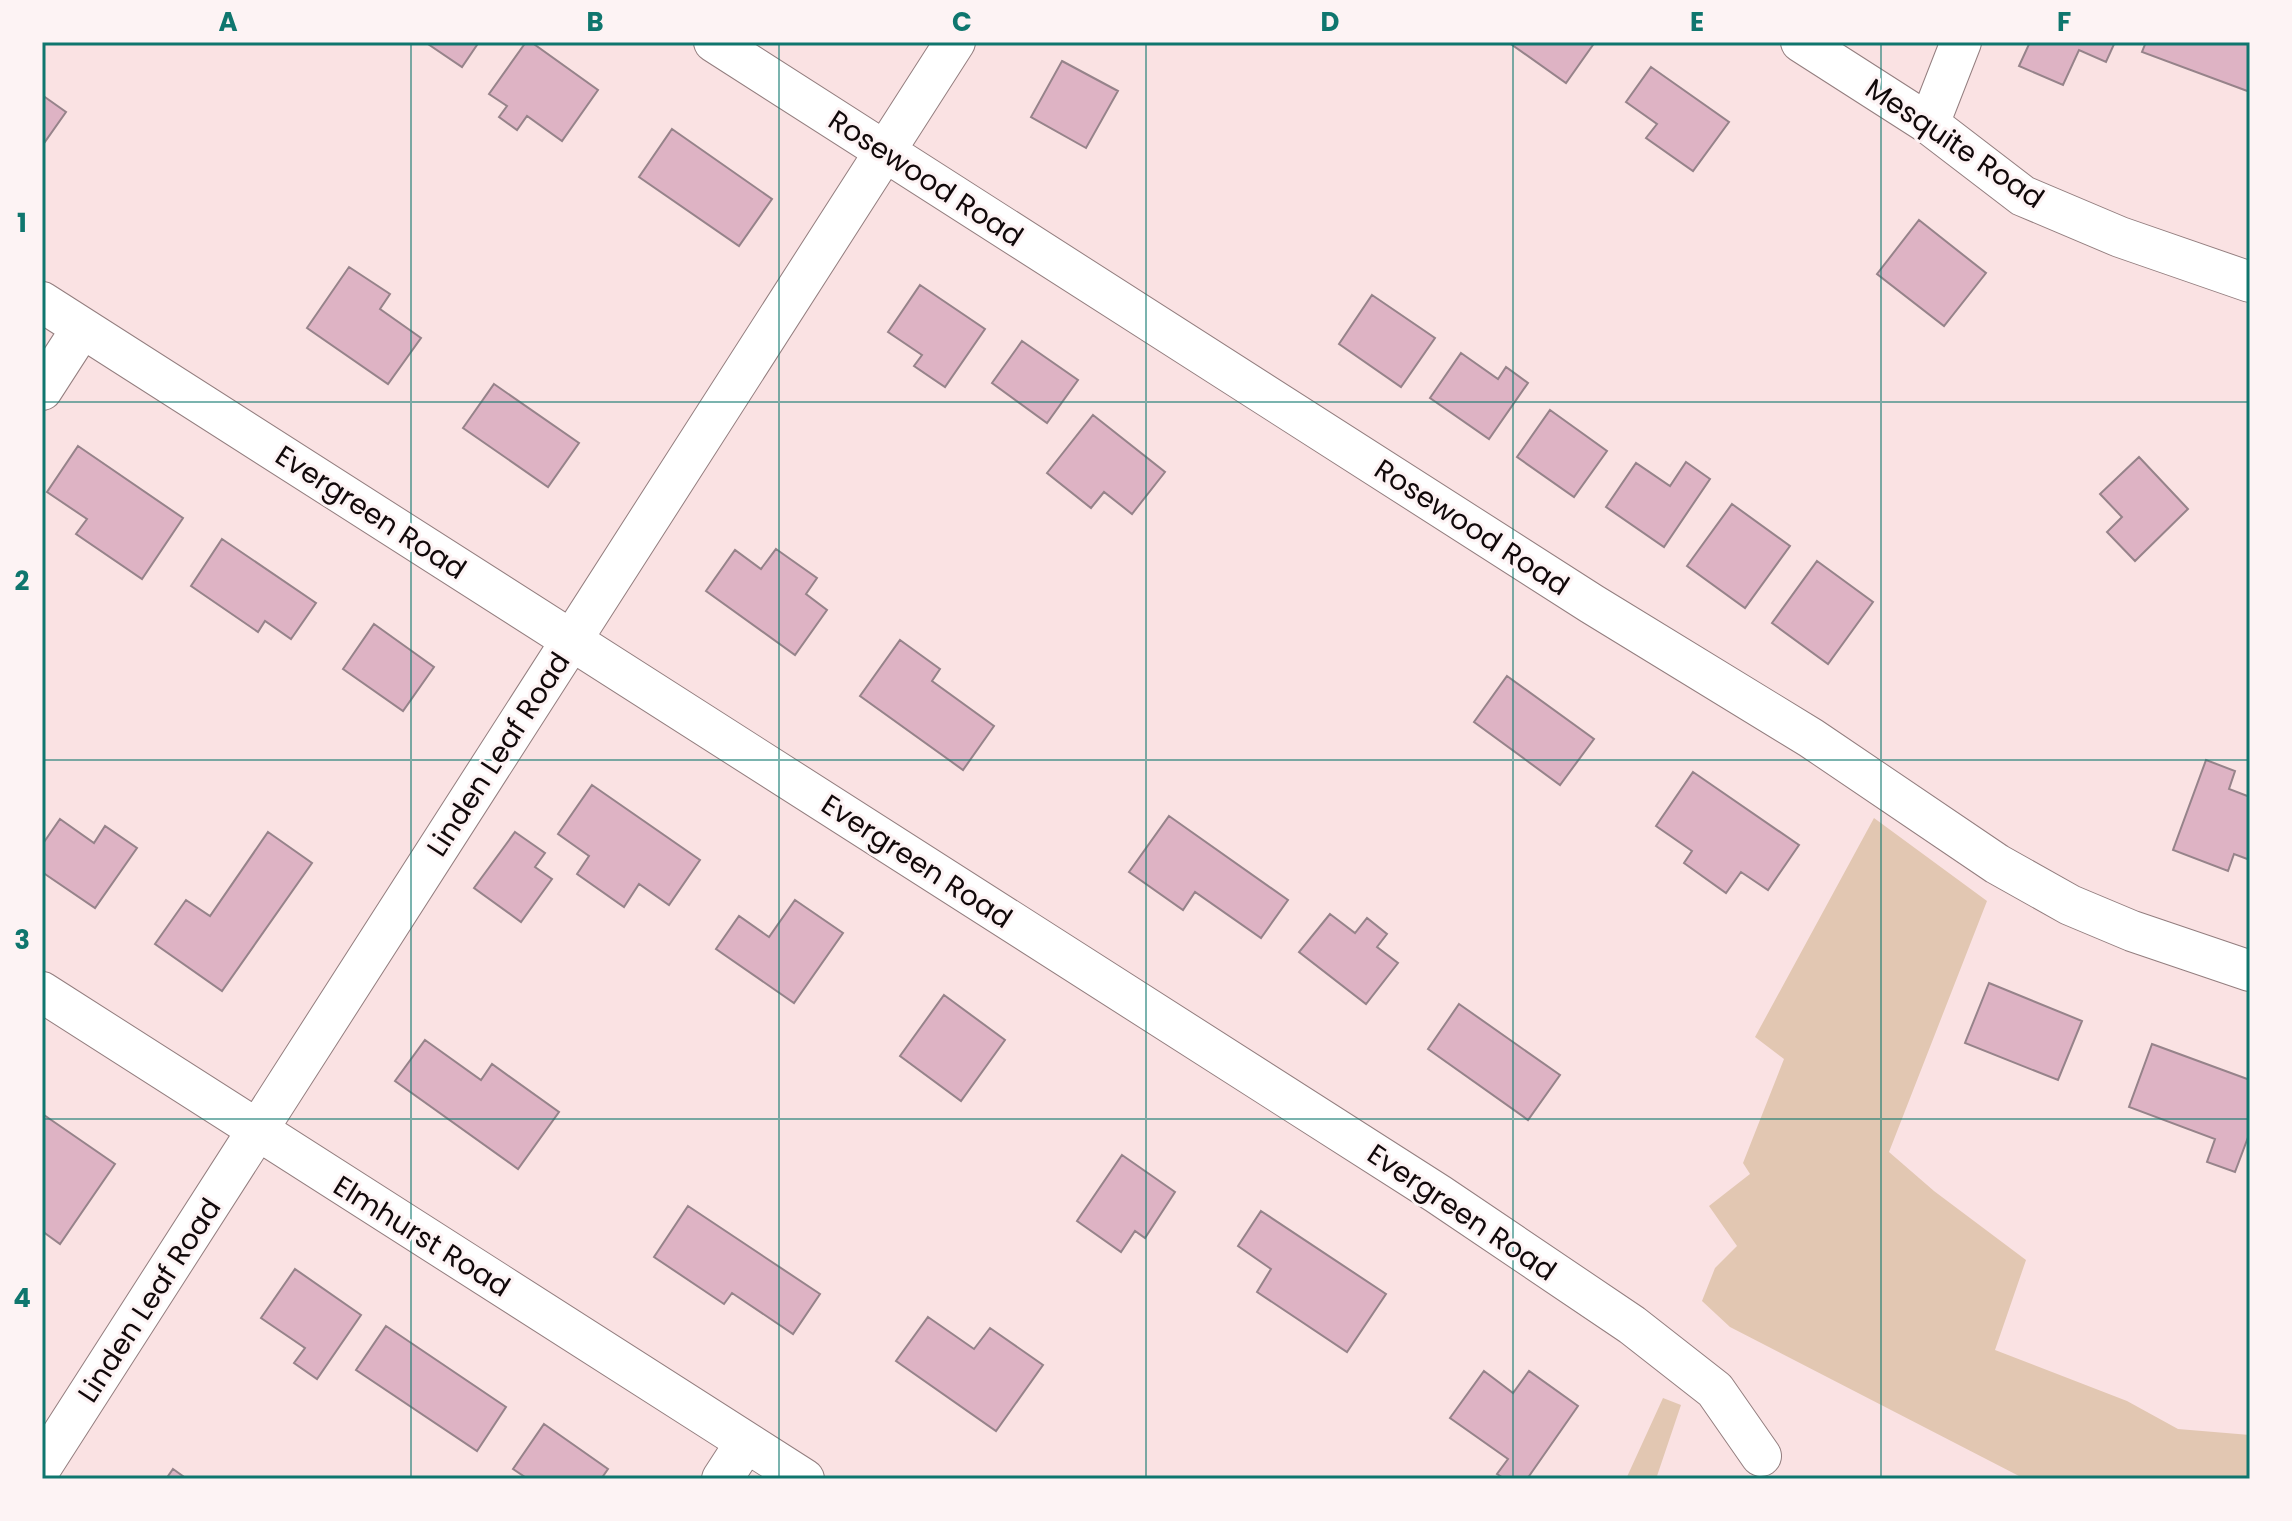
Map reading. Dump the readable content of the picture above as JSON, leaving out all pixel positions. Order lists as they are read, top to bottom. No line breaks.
{"streets":{"street":["Mesquite Road","Rosewood Road","Evergreen Road","Linden Leaf Road","Elmhurst Road"]},"crossings":[["Rosewood Road","Linden Leaf Road"],["Evergreen Road","Linden Leaf Road"],["Linden Leaf Road","Elmhurst Road"]],"grid":{"columns":["A","B","C","D","E","F"],"rows":["1","2","3","4"]}}
